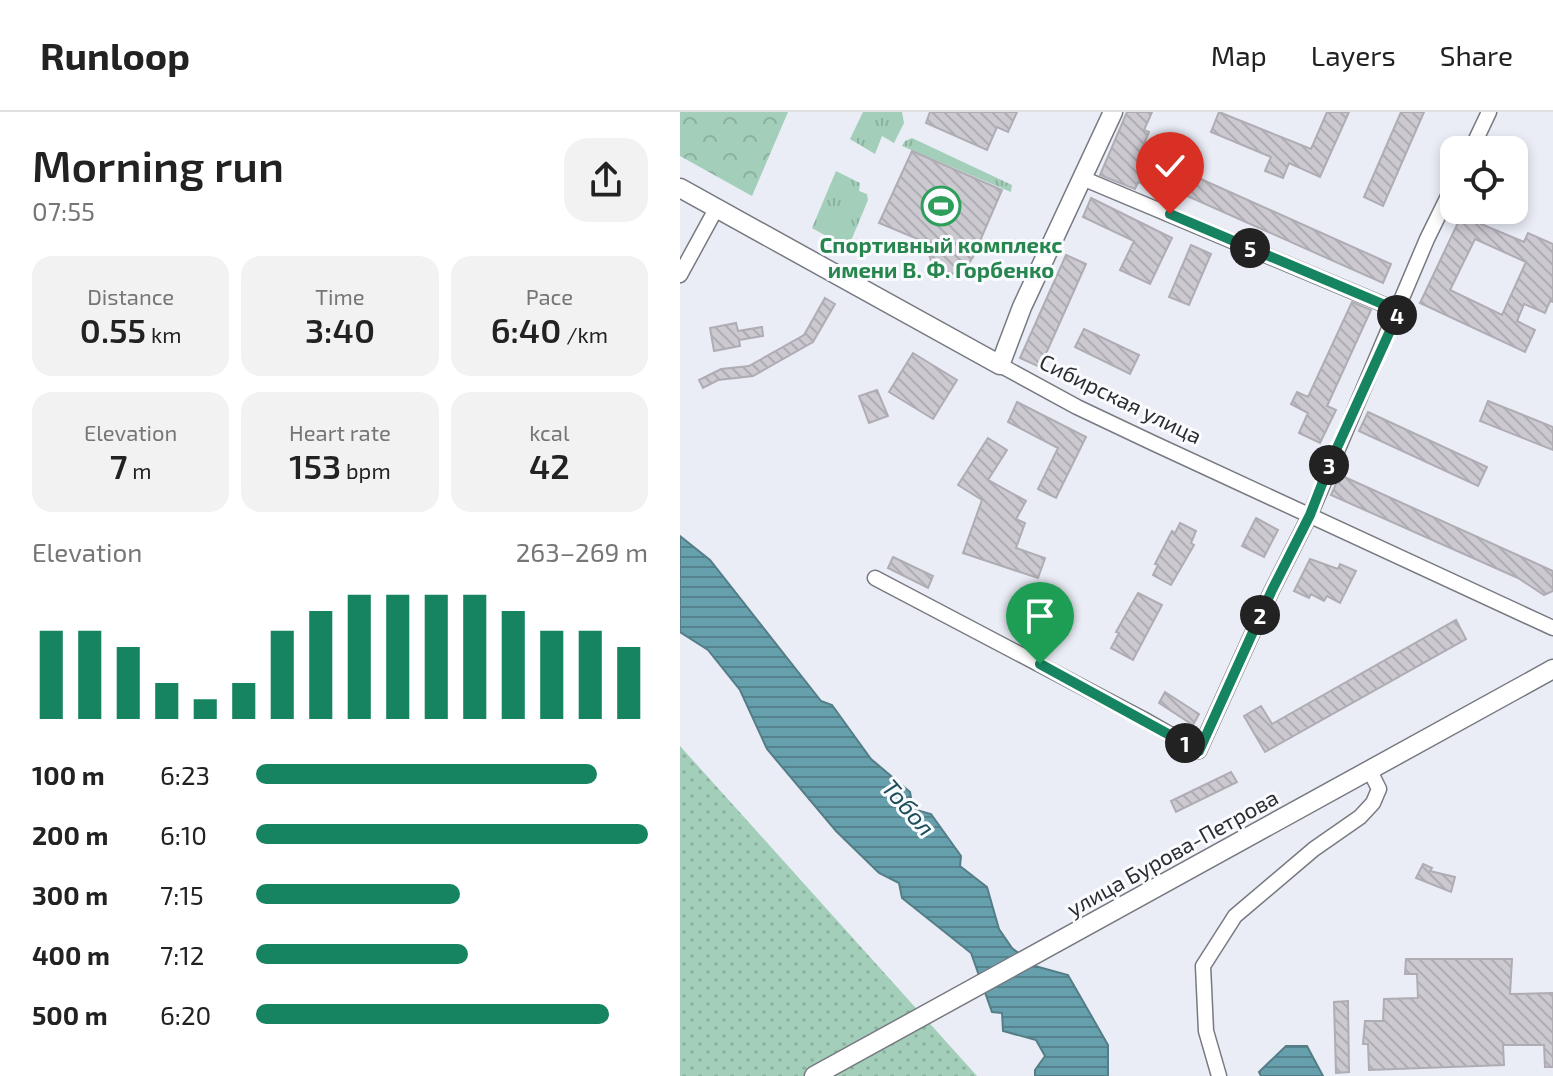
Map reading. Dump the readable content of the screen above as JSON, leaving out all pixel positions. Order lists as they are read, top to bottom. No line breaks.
{"streets":{"main road":["Сибирская улица","улица Бурова-Петрова"]},"water":["Тобол"],"places":{"sports":["Спортивный комплекс имени В. Ф. Горбенко"]},"page":{"header":"Runloop","nav":["Map","Layers","Share"],"heading":["Morning run","07:55"],"pins":["5","4","3","2","1"],"stats":[["Distance","0.55 km"],["Time","3:40"],["Pace","6:40 /km"],["Elevation","7 m"],["Heart rate","153 bpm"],["kcal","42"]],"chart":["Elevation","263–269 m"],"list":[{"name":"100 m","note":"6:23"},{"name":"200 m","note":"6:10"},{"name":"300 m","note":"7:15"},{"name":"400 m","note":"7:12"},{"name":"500 m","note":"6:20"}]}}
